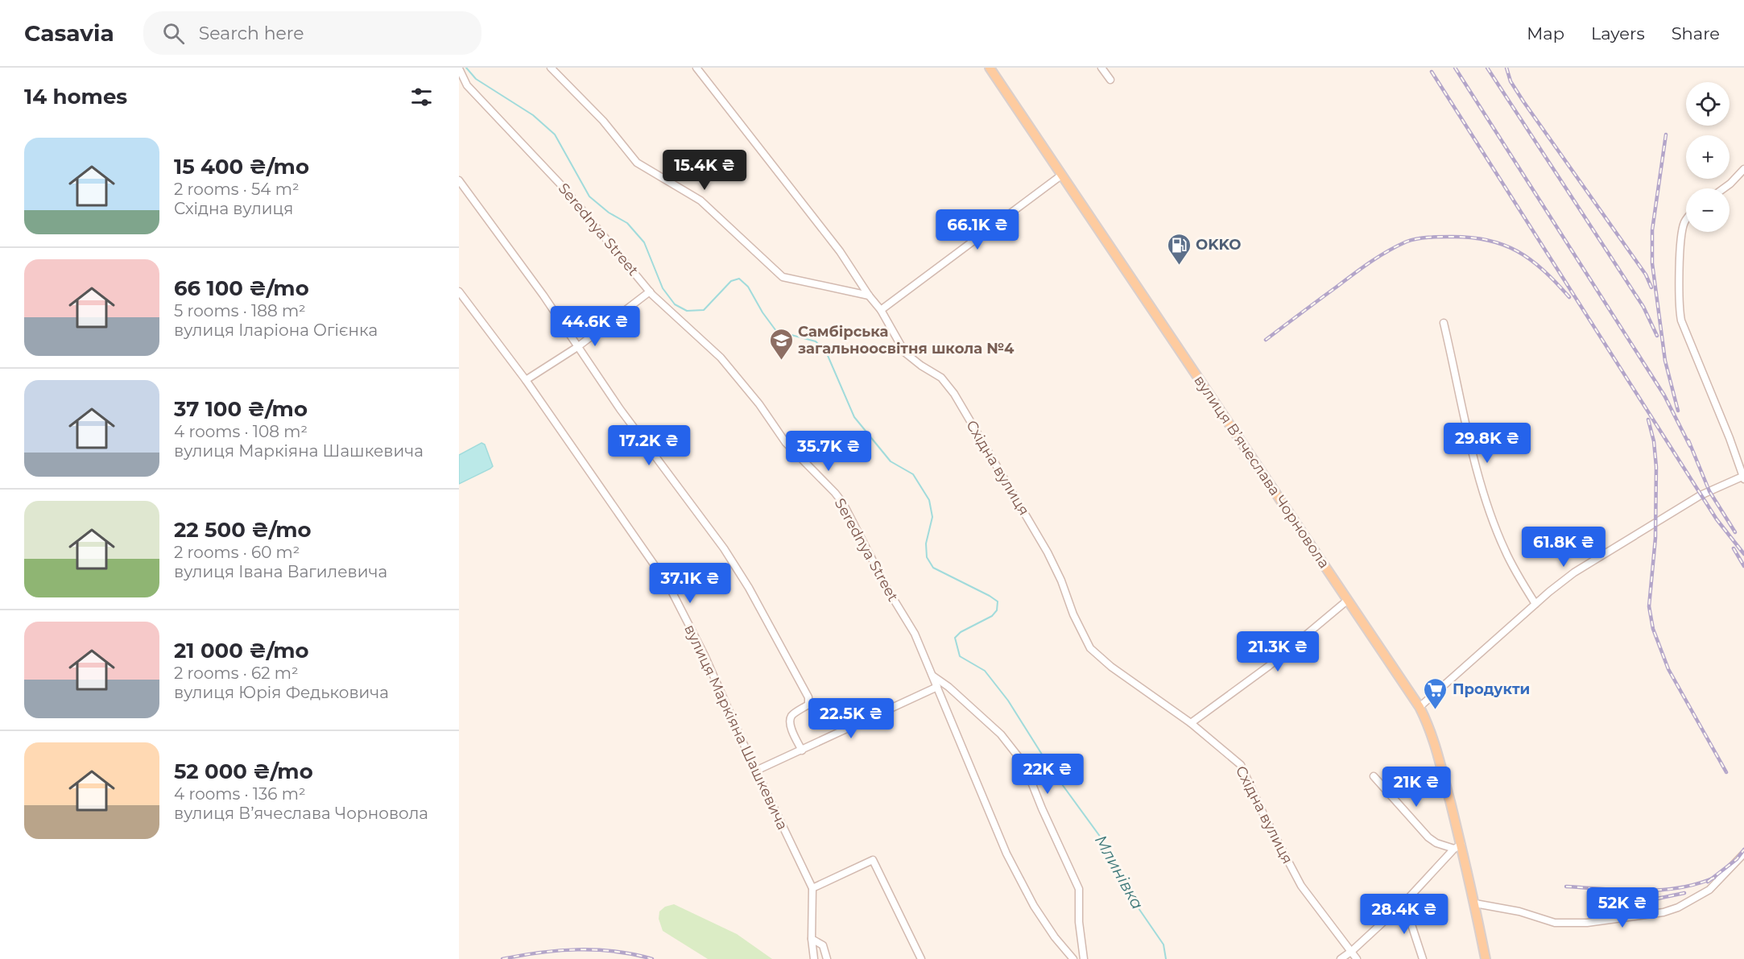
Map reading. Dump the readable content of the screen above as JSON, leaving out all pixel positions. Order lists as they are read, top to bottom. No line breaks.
{"streets":{"main road":["вулиця Вʼячеслава Чорновола"],"street":["Serednya Street","Східна вулиця","вулиця Маркіяна Шашкевича"]},"water":["Млинівка"],"places":{"fuel station":["OKKO"],"school or university":["Самбірська загальноосвітня школа №4"],"supermarket":["Продукти"]},"page":{"header":"Casavia","search":"Search here","nav":["Map","Layers","Share"],"heading":"14 homes","map_buttons":["+","−"],"list":[{"name":"15 400 ₴/mo","note":"2 rooms · 54 m² · Східна вулиця"},{"name":"66 100 ₴/mo","note":"5 rooms · 188 m² · вулиця Іларіона Огієнка"},{"name":"37 100 ₴/mo","note":"4 rooms · 108 m² · вулиця Маркіяна Шашкевича"},{"name":"22 500 ₴/mo","note":"2 rooms · 60 m² · вулиця Івана Вагилевича"},{"name":"21 000 ₴/mo","note":"2 rooms · 62 m² · вулиця Юрія Федьковича"},{"name":"52 000 ₴/mo","note":"4 rooms · 136 m² · вулиця Вʼячеслава Чорновола"}],"price":["15.4K ₴","66.1K ₴","44.6K ₴","29.8K ₴","17.2K ₴","35.7K ₴","61.8K ₴","37.1K ₴","21.3K ₴","22.5K ₴","22K ₴","21K ₴","52K ₴","28.4K ₴"]}}
